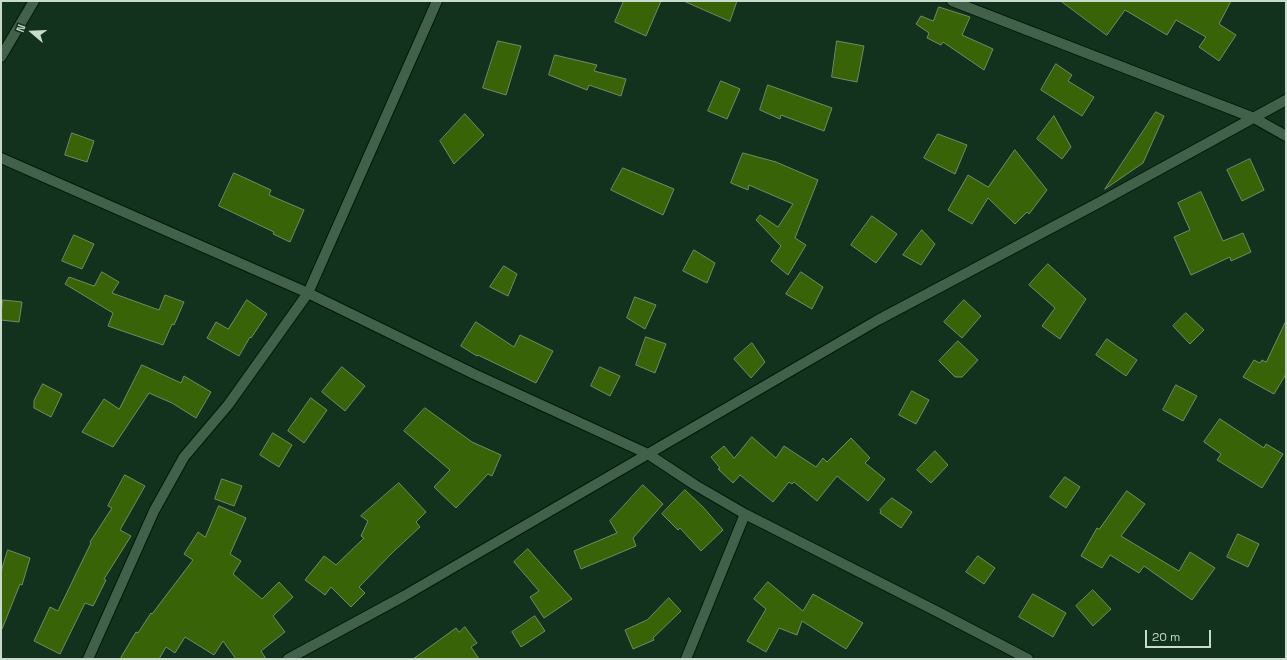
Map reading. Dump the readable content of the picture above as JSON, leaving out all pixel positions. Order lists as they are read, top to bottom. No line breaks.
{"scale_bar":"20 m","north":"left"}
